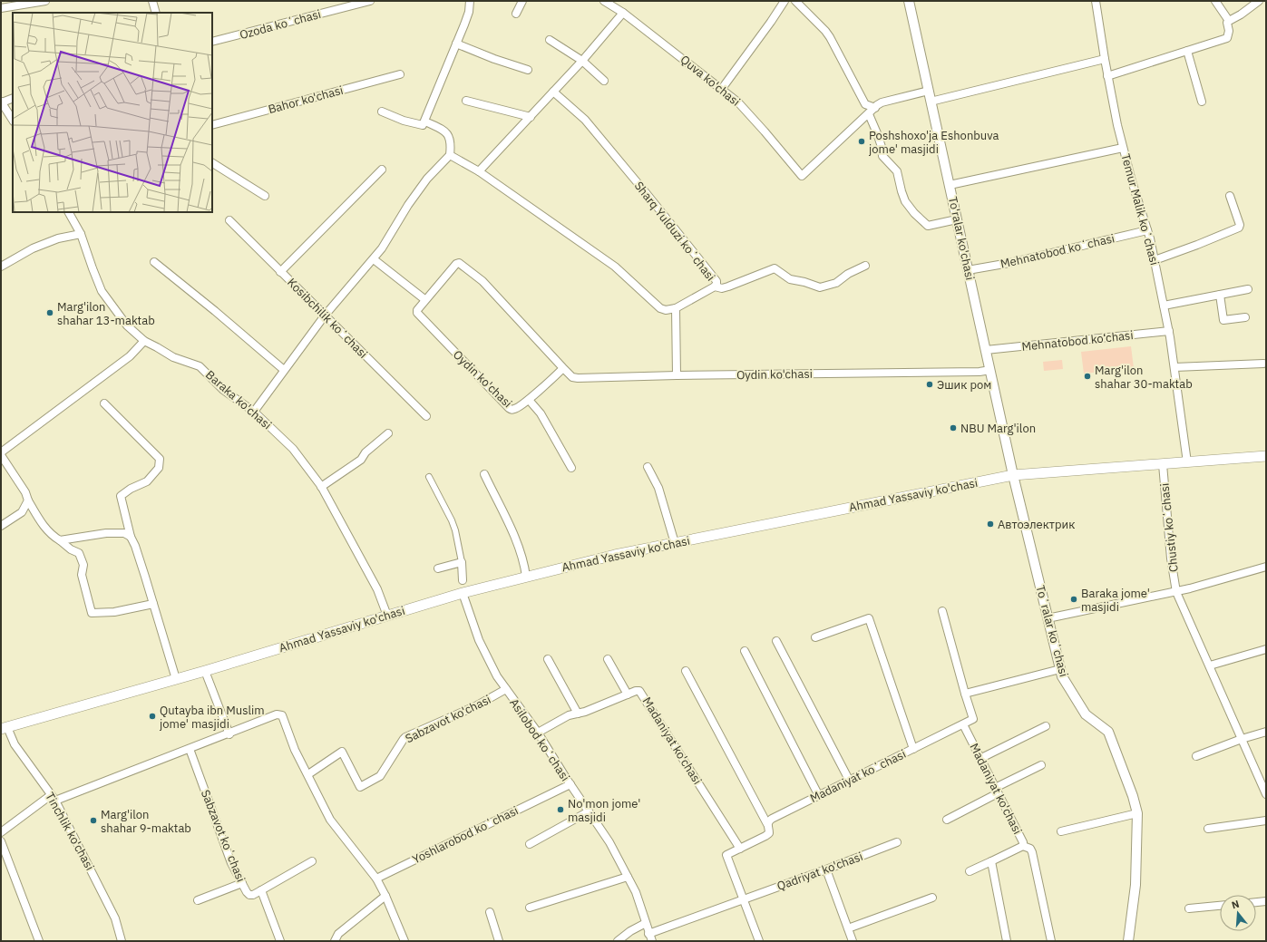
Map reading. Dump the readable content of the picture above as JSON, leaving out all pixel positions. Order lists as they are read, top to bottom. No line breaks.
{"streets":{"main road":["Ahmad Yassaviy ko'chasi"],"street":["Ozoda koʻchasi","Quva ko'chasi","Bahor ko'chasi","Temur Malik koʻchasi","Sharq Yulduzi koʻchasi","To'ralar ko'chasi","Mehnatobod koʻchasi","Kosibchilik koʻchasi","Mehnatobod ko‘chasi","Oydin ko'chasi","Baraka ko'chasi","Chustiy koʻchasi","Toʻralar koʻchasi","Sabzavot ko'chasi","Asilobod koʻchasi","Madaniyat ko'chasi","Madaniyat koʻchasi","Tinchlik ko'chasi","Yoshlarobod koʻchasi","Sabzavot koʻchasi","Qadriyat ko'chasi"]},"crossings":[["Temur Malik koʻchasi","Mehnatobod koʻchasi"],["Temur Malik koʻchasi","Mehnatobod ko‘chasi"],["Temur Malik koʻchasi","Ahmad Yassaviy ko'chasi"],["To'ralar ko'chasi","Mehnatobod koʻchasi"],["To'ralar ko'chasi","Mehnatobod ko‘chasi"],["To'ralar ko'chasi","Oydin ko'chasi"],["To'ralar ko'chasi","Ahmad Yassaviy ko'chasi"],["To'ralar ko'chasi","Toʻralar koʻchasi"],["Baraka ko'chasi","Ahmad Yassaviy ko'chasi"],["Ahmad Yassaviy ko'chasi","Chustiy koʻchasi"],["Ahmad Yassaviy ko'chasi","Toʻralar koʻchasi"],["Ahmad Yassaviy ko'chasi","Asilobod koʻchasi"],["Ahmad Yassaviy ko'chasi","Tinchlik ko'chasi"],["Sabzavot ko'chasi","Asilobod koʻchasi"],["Asilobod koʻchasi","Madaniyat ko'chasi"],["Asilobod koʻchasi","Yoshlarobod koʻchasi"],["Asilobod koʻchasi","Qadriyat ko'chasi"],["Madaniyat ko'chasi","Madaniyat koʻchasi"],["Madaniyat koʻchasi","Qadriyat ko'chasi"]],"places":["Poshshoxo'ja Eshonbuva jome' masjidi","Marg'ilon shahar 13-maktab","Marg'ilon shahar 30-maktab","Эшик ром","NBU Marg'ilon","Автоэлектрик","Baraka jome' masjidi","Qutayba ibn Muslim jome' masjidi","No'mon jome' masjidi","Marg'ilon shahar 9-maktab"],"north":"top"}
